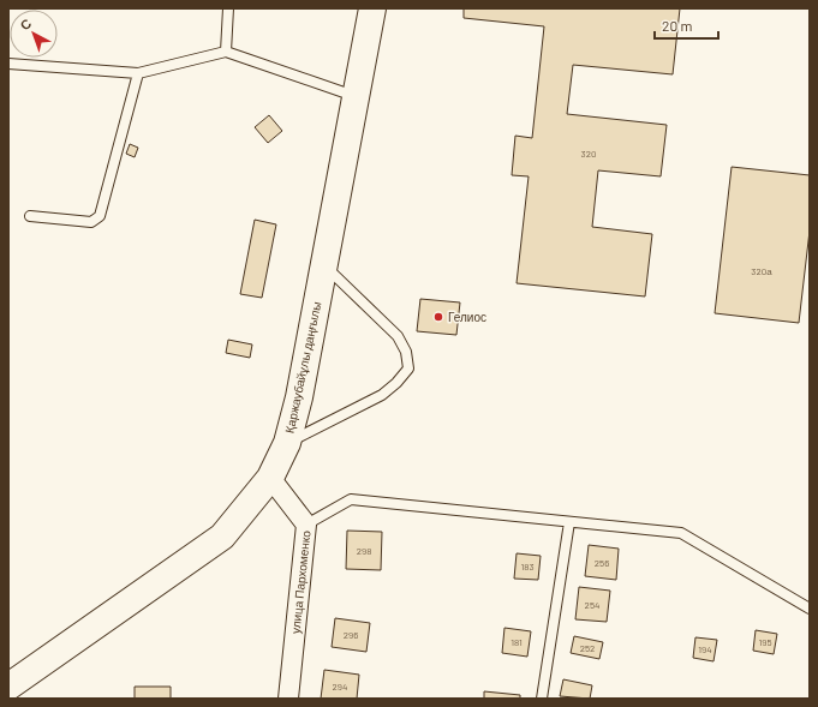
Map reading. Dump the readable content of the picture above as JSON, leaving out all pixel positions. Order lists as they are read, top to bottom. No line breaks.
{"streets":{"highway":["Қаржаубайұлы даңғылы"],"street":["улица Пархоменко"]},"crossings":[["Қаржаубайұлы даңғылы","улица Пархоменко"]],"places":["Гелиос"],"house_numbers":["320","320а","298","256","183","254","296","181","195","252","194","294"],"scale_bar":"20 m","north":"top left"}
